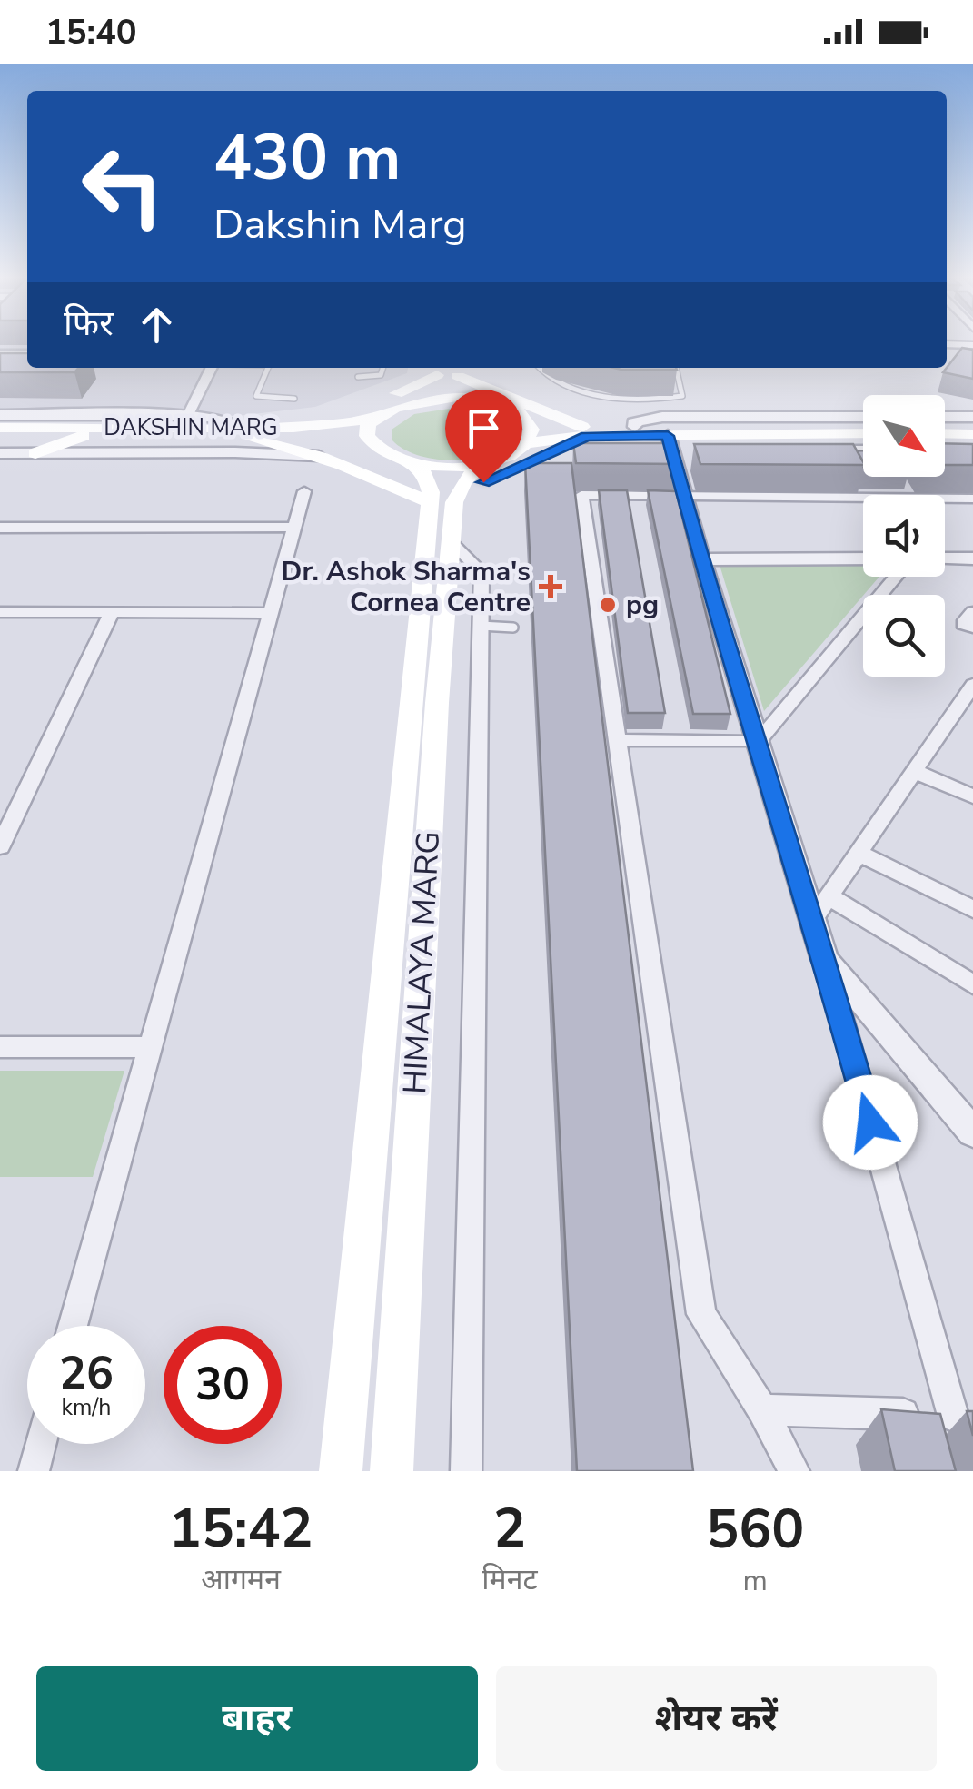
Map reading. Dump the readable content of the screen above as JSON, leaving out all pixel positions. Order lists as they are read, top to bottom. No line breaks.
{"streets":{"main road":["DAKSHIN MARG","HIMALAYA MARG"]},"places":{"health":["Dr. Ashok Sharma's Cornea Centre"],"other":["pg"]},"north":"bottom right","page":{"status":"15:40","turn":["430 m","Dakshin Marg"],"then":"फिर","speed":"26 km/h","limit":"30","eta":["15:42","आगमन","2","मिनट","560","m"],"buttons":["बाहर","शेयर करें"]}}
